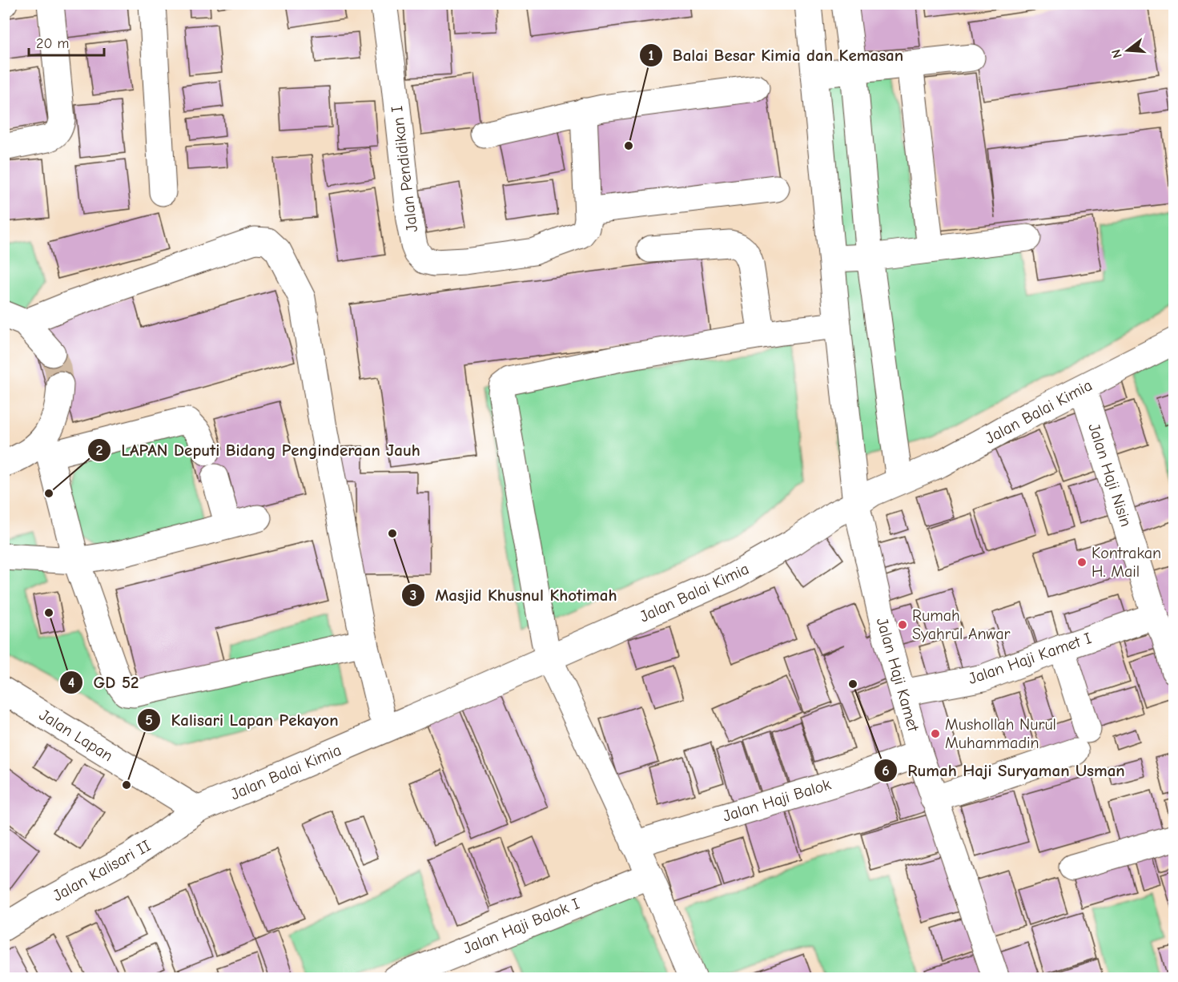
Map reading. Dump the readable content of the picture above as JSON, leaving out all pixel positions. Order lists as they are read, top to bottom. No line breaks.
{"streets":{"street":["Jalan Pendidikan I","Jalan Balai Kimia","Jalan Haji Nisin","Jalan Haji Kamet I","Jalan Haji Kamet","Jalan Lapan","Jalan Haji Balok","Jalan Kalisari II","Jalan Haji Balok I"]},"crossings":[["Jalan Balai Kimia","Jalan Haji Nisin"],["Jalan Balai Kimia","Jalan Haji Kamet"],["Jalan Balai Kimia","Jalan Lapan"],["Jalan Balai Kimia","Jalan Kalisari II"],["Jalan Haji Nisin","Jalan Haji Kamet I"],["Jalan Haji Kamet I","Jalan Haji Kamet"],["Jalan Haji Kamet","Jalan Haji Balok"],["Jalan Lapan","Jalan Kalisari II"]],"places":["Balai Besar Kimia dan Kemasan","LAPAN Deputi Bidang Penginderaan Jauh","Masjid Khusnul Khotimah","Kontrakan H. Mail","GD 52","Rumah Syahrul Anwar","Rumah Haji Suryaman Usman","Mushollah Nurul Muhammadin","Kalisari Lapan Pekayon"],"scale_bar":"20 m","north":"left"}
